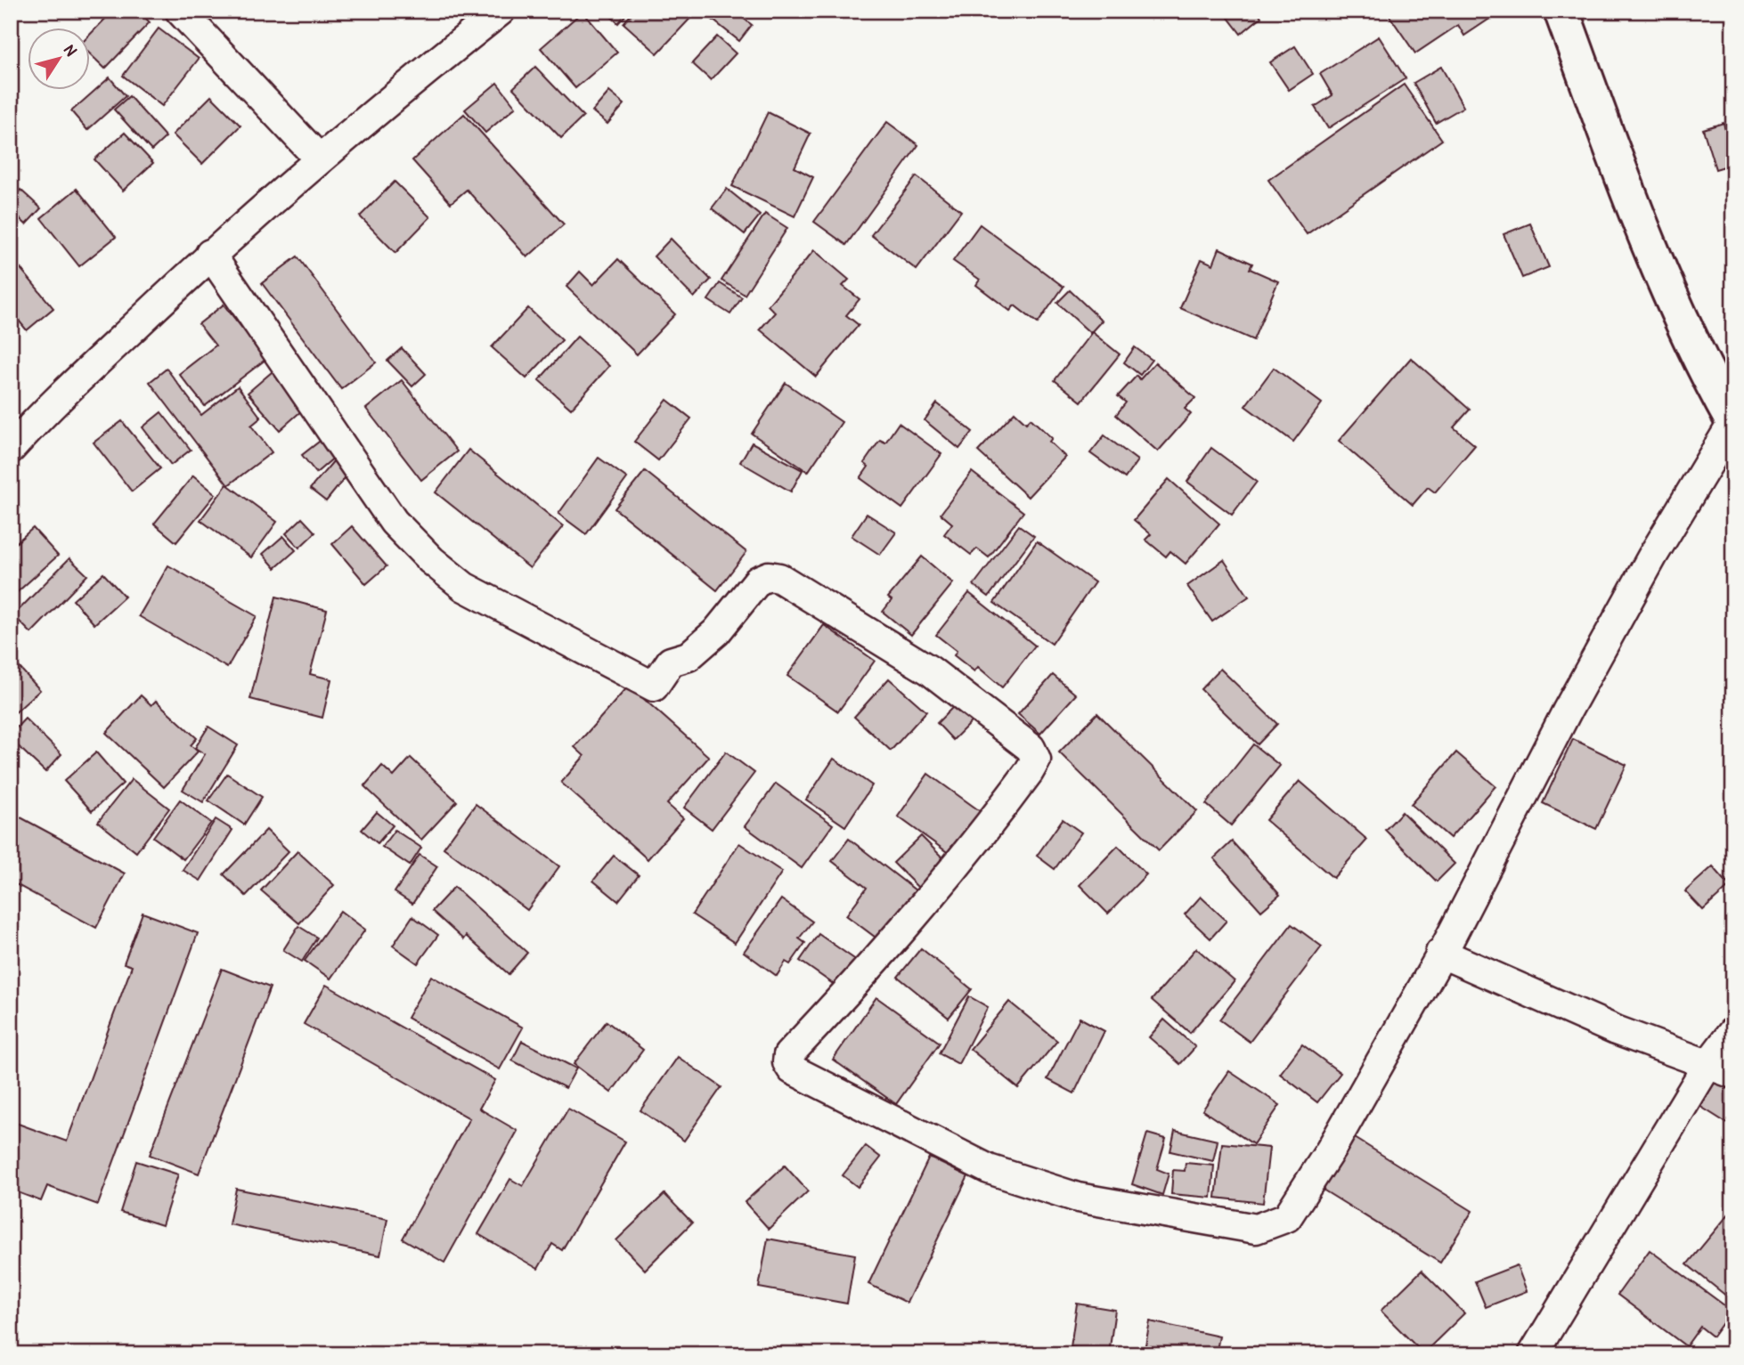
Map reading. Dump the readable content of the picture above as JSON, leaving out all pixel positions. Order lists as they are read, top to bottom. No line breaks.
{"north":"top right"}
